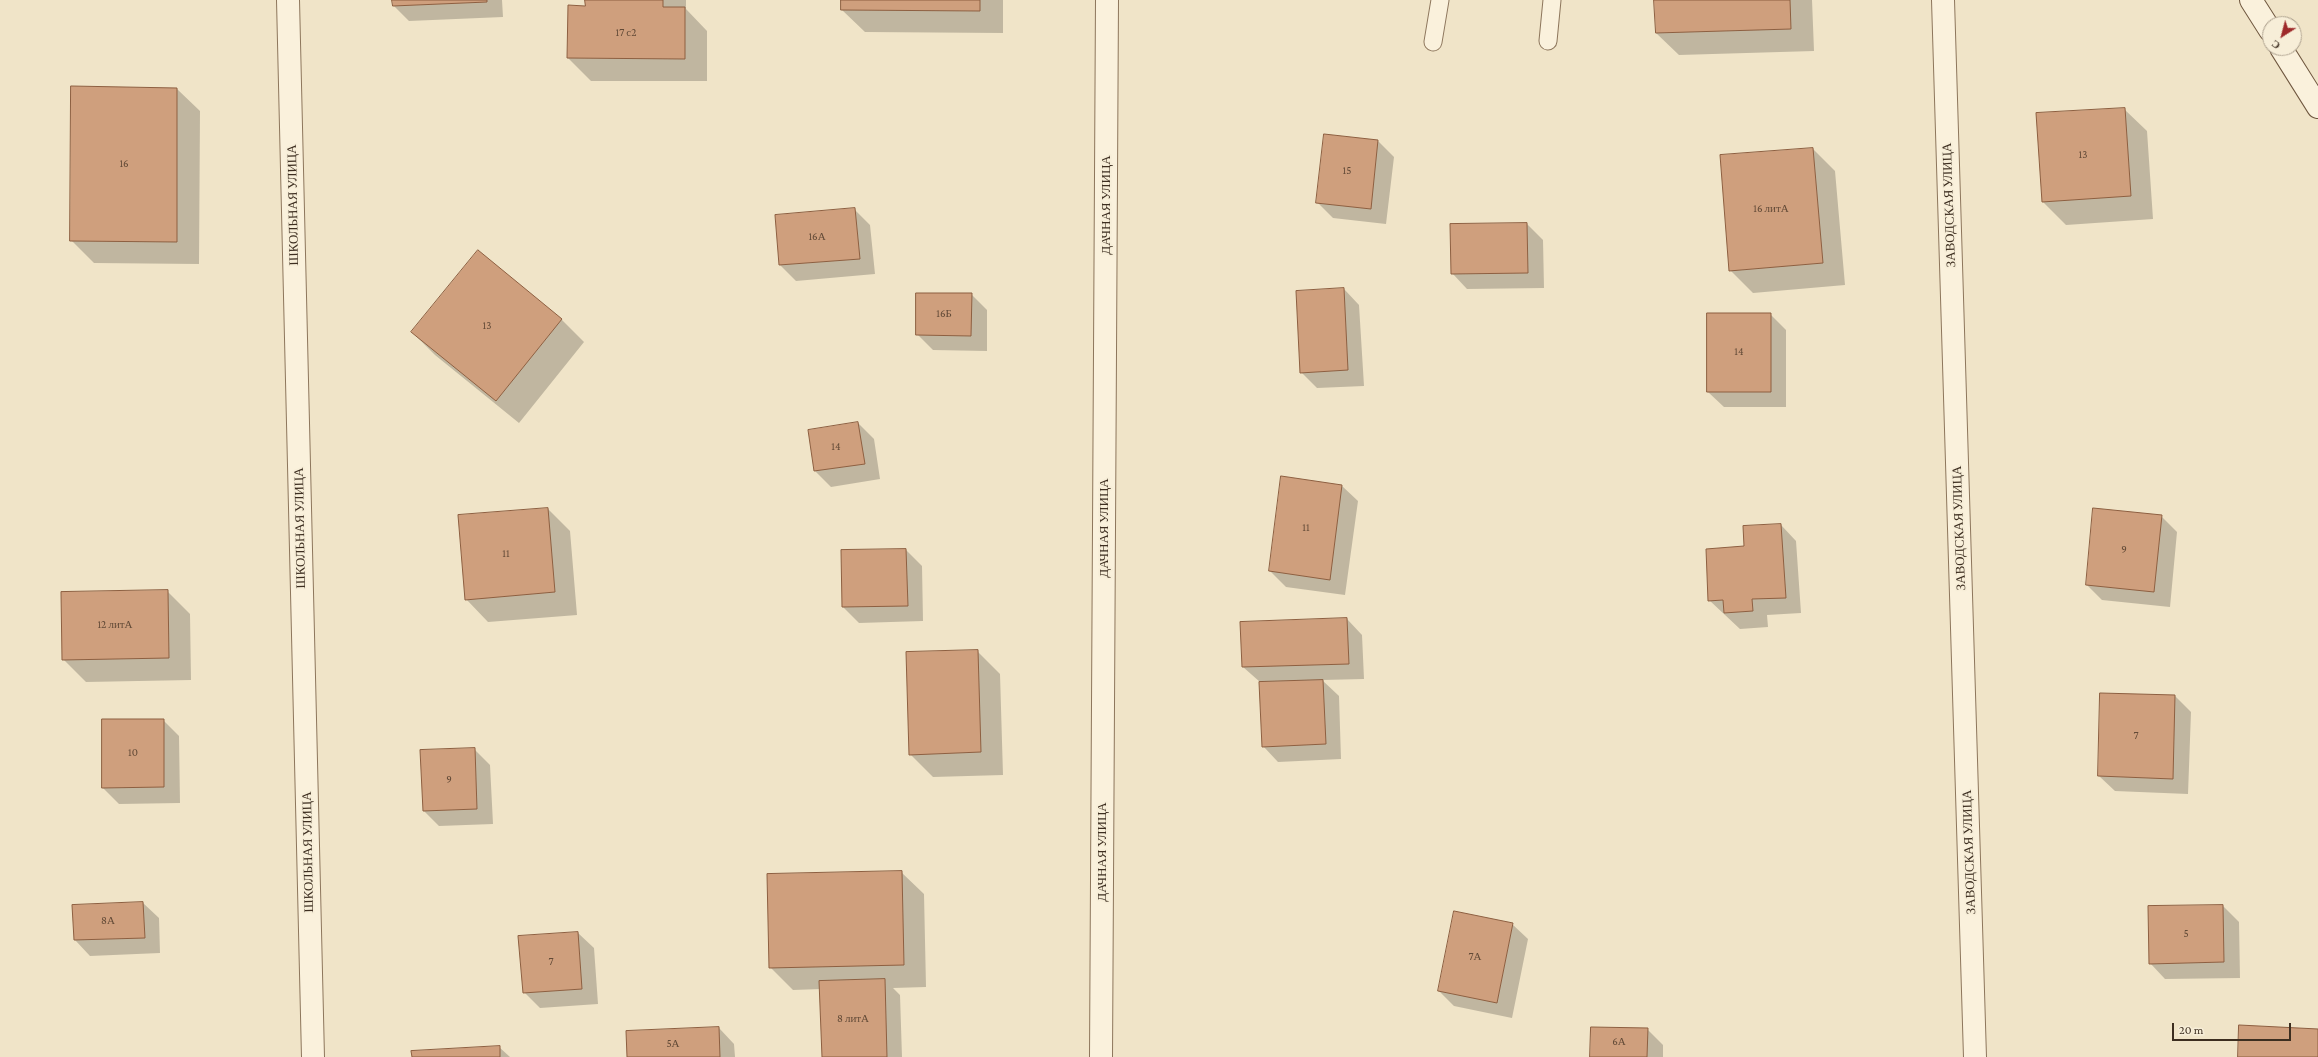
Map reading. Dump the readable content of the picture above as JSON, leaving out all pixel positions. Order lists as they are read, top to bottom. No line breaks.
{"streets":{"street":["ШКОЛЬНАЯ УЛИЦА","ДАЧНАЯ УЛИЦА","ЗАВОДСКАЯ УЛИЦА"]},"house_numbers":["17 с2","13","16","15","16 литА","16А","16Б","13","14","14","11","9","11","12 литА","7","10","9","8А","5","7А","7","8 литА","6А","5А"],"scale_bar":"20 m","north":"bottom left"}
